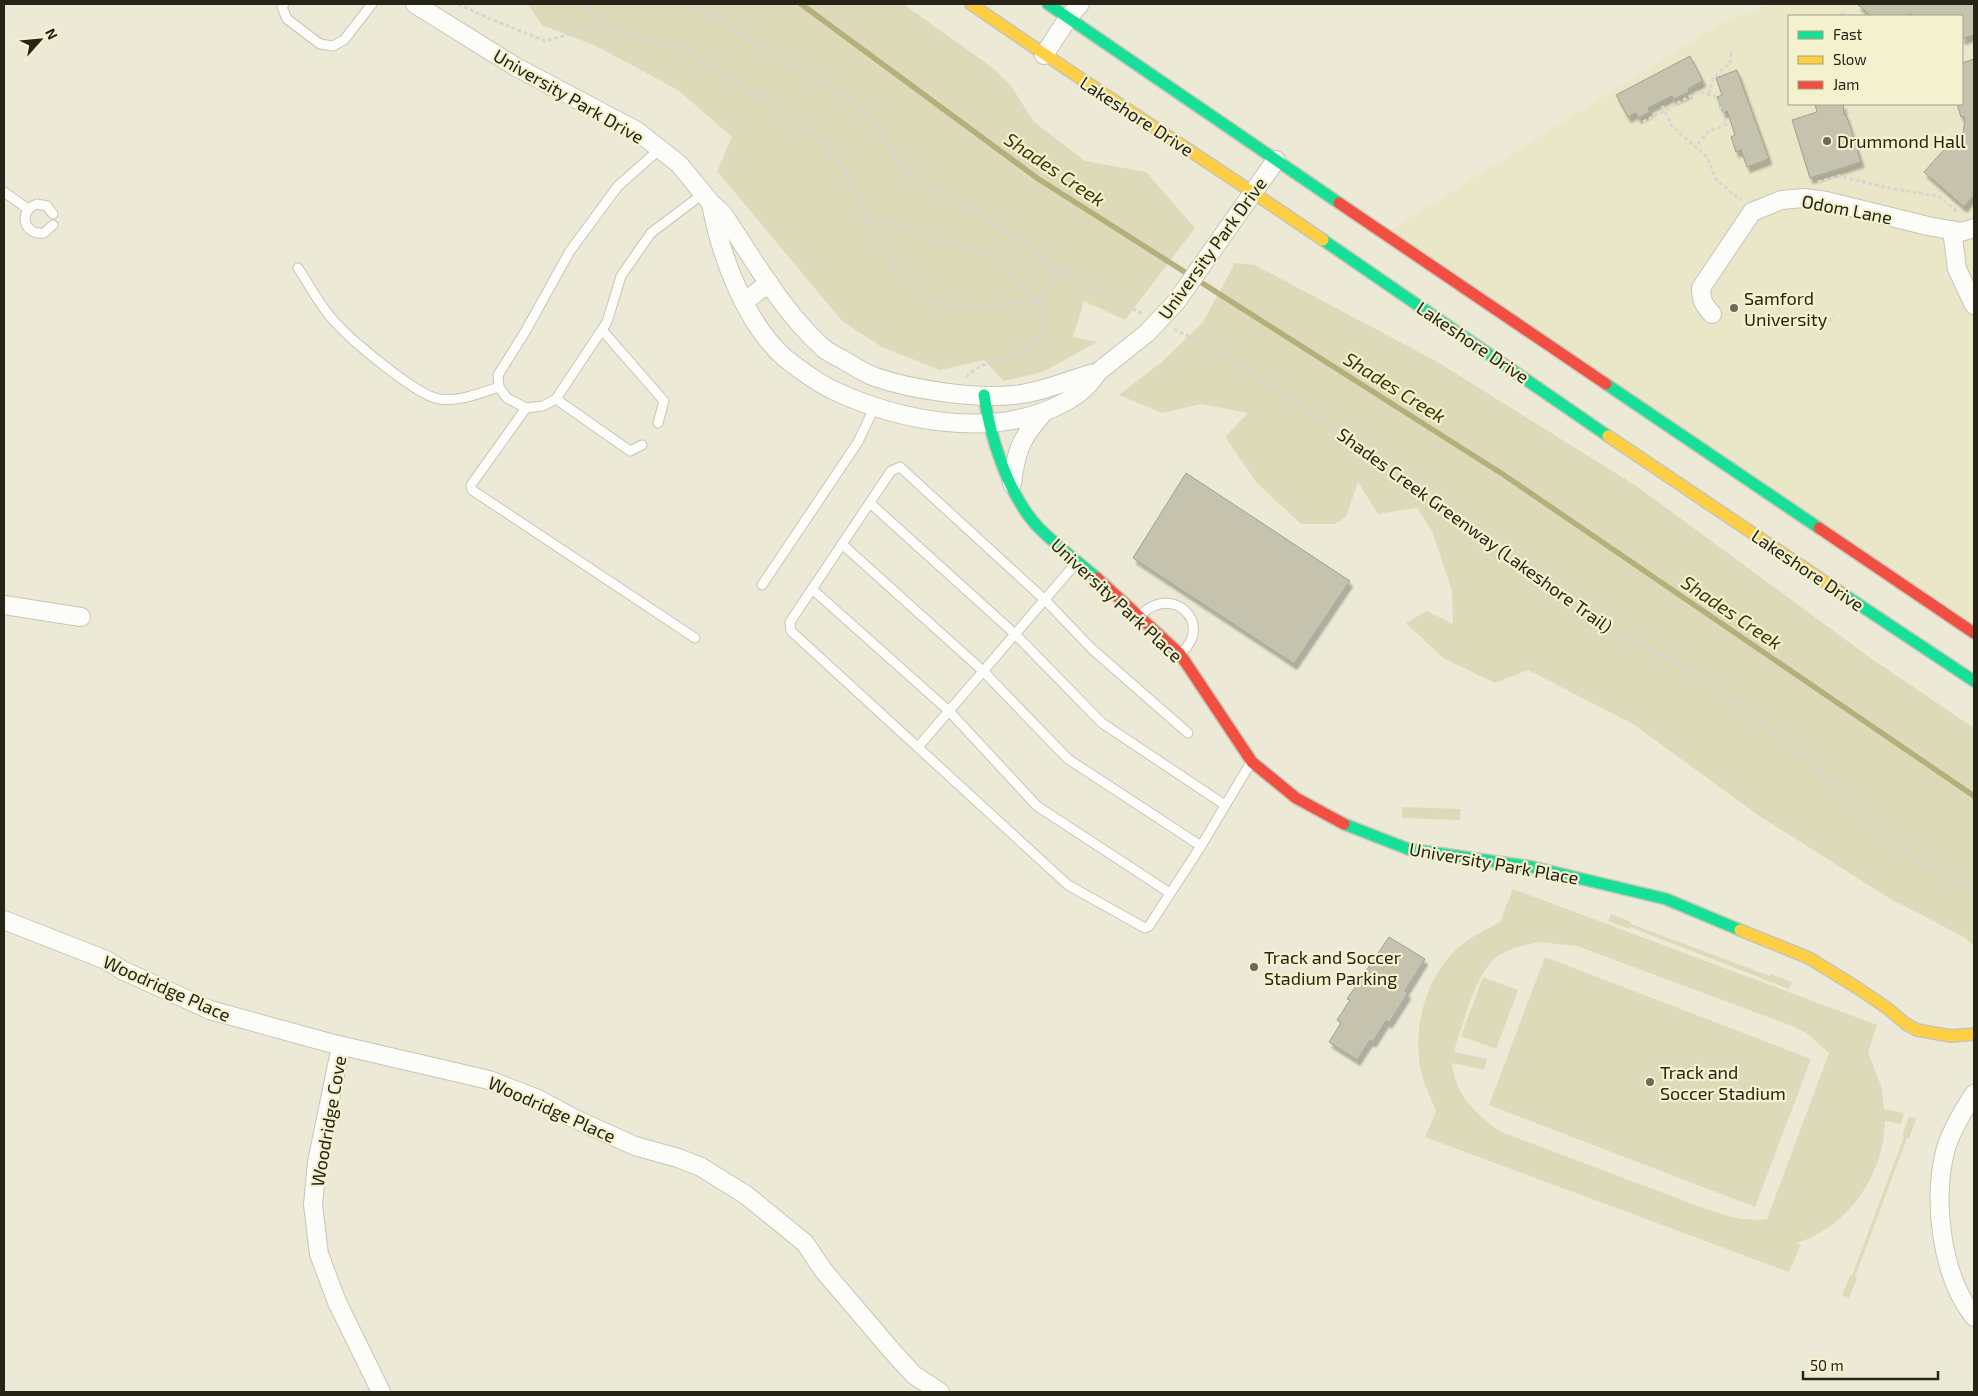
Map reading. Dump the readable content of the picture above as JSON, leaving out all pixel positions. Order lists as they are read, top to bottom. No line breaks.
{"streets":{"main road":["Lakeshore Drive","University Park Place"],"street":["University Park Drive","Odom Lane","Woodridge Place","Woodridge Cove"],"path":["Shades Creek Greenway (Lakeshore Trail)"]},"crossings":[["University Park Drive","Lakeshore Drive"],["University Park Drive","University Park Place"],["Woodridge Place","Woodridge Cove"]],"water":["Shades Creek"],"places":["Drummond Hall","Samford University","Track and Soccer Stadium Parking","Track and Soccer Stadium"],"legend":["Fast","Slow","Jam"],"scale_bar":"50 m","north":"top right"}
